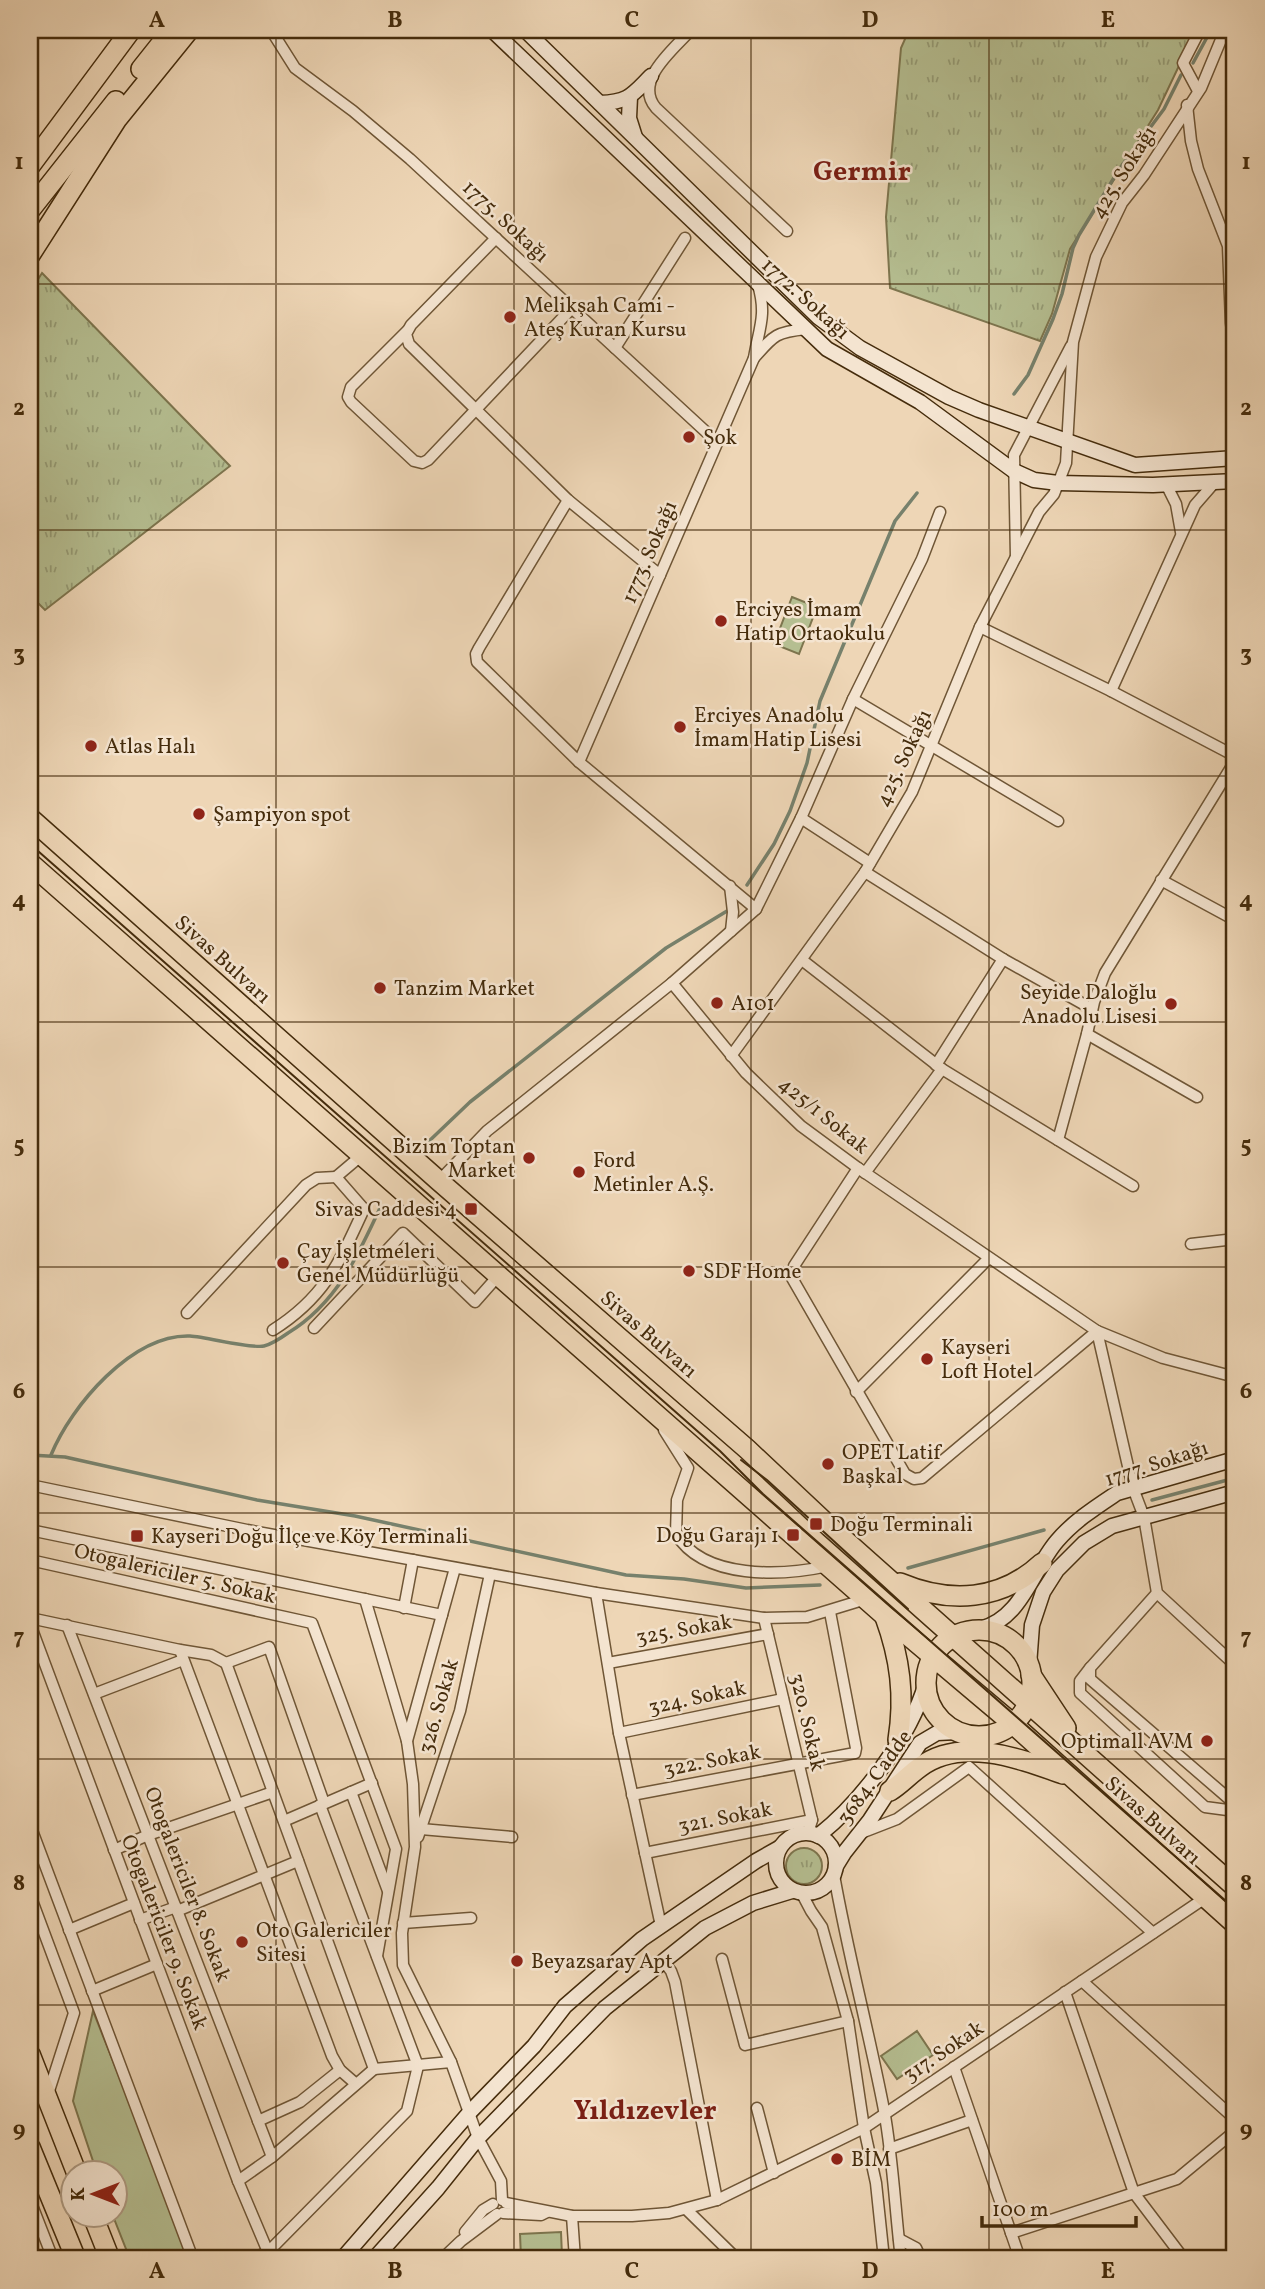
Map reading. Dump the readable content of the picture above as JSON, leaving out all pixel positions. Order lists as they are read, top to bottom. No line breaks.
{"streets":{"highway":["Sivas Bulvarı"],"street":["425. Sokağı","1775. Sokağı","1772. Sokağı","1773. Sokağı","425/1 Sokak","1777. Sokağı","Otogalericiler 5. Sokak","325. Sokak","324. Sokak","326. Sokak","320. Sokak","322. Sokak","3684. Cadde","321. Sokak","Otogalericiler 8. Sokak","Otogalericiler 9. Sokak","317. Sokak"]},"crossings":[["425. Sokağı","1772. Sokağı"],["425. Sokağı","425/1 Sokak"],["1775. Sokağı","1773. Sokağı"],["1772. Sokağı","1773. Sokağı"],["Sivas Bulvarı","317. Sokak"],["325. Sokak","320. Sokak"],["324. Sokak","320. Sokak"],["320. Sokak","322. Sokak"],["320. Sokak","3684. Cadde"],["320. Sokak","321. Sokak"],["3684. Cadde","321. Sokak"]],"districts":["Germir","Yıldızevler"],"places":{"other":["Melikşah Cami - Ateş Kuran Kursu","Şok","Erciyes İmam Hatip Ortaokulu","Erciyes Anadolu İmam Hatip Lisesi","Atlas Halı","Şampiyon spot","Tanzim Market","A101","Seyide Daloğlu Anadolu Lisesi","Bizim Toptan Market","Ford Metinler A.Ş.","Çay İşletmeleri Genel Müdürlüğü","SDF Home","Kayseri Loft Hotel","OPET Latif Başkal","Optimall AVM","Oto Galericiler Sitesi","Beyazsaray Apt","BİM"],"transit":["Sivas Caddesi 4","Doğu Terminali","Doğu Garajı 1","Kayseri Doğu İlçe ve Köy Terminali"]},"scale_bar":"100 m","north":"left","grid":{"columns":["A","B","C","D","E"],"rows":["1","2","3","4","5","6","7","8","9"]}}
